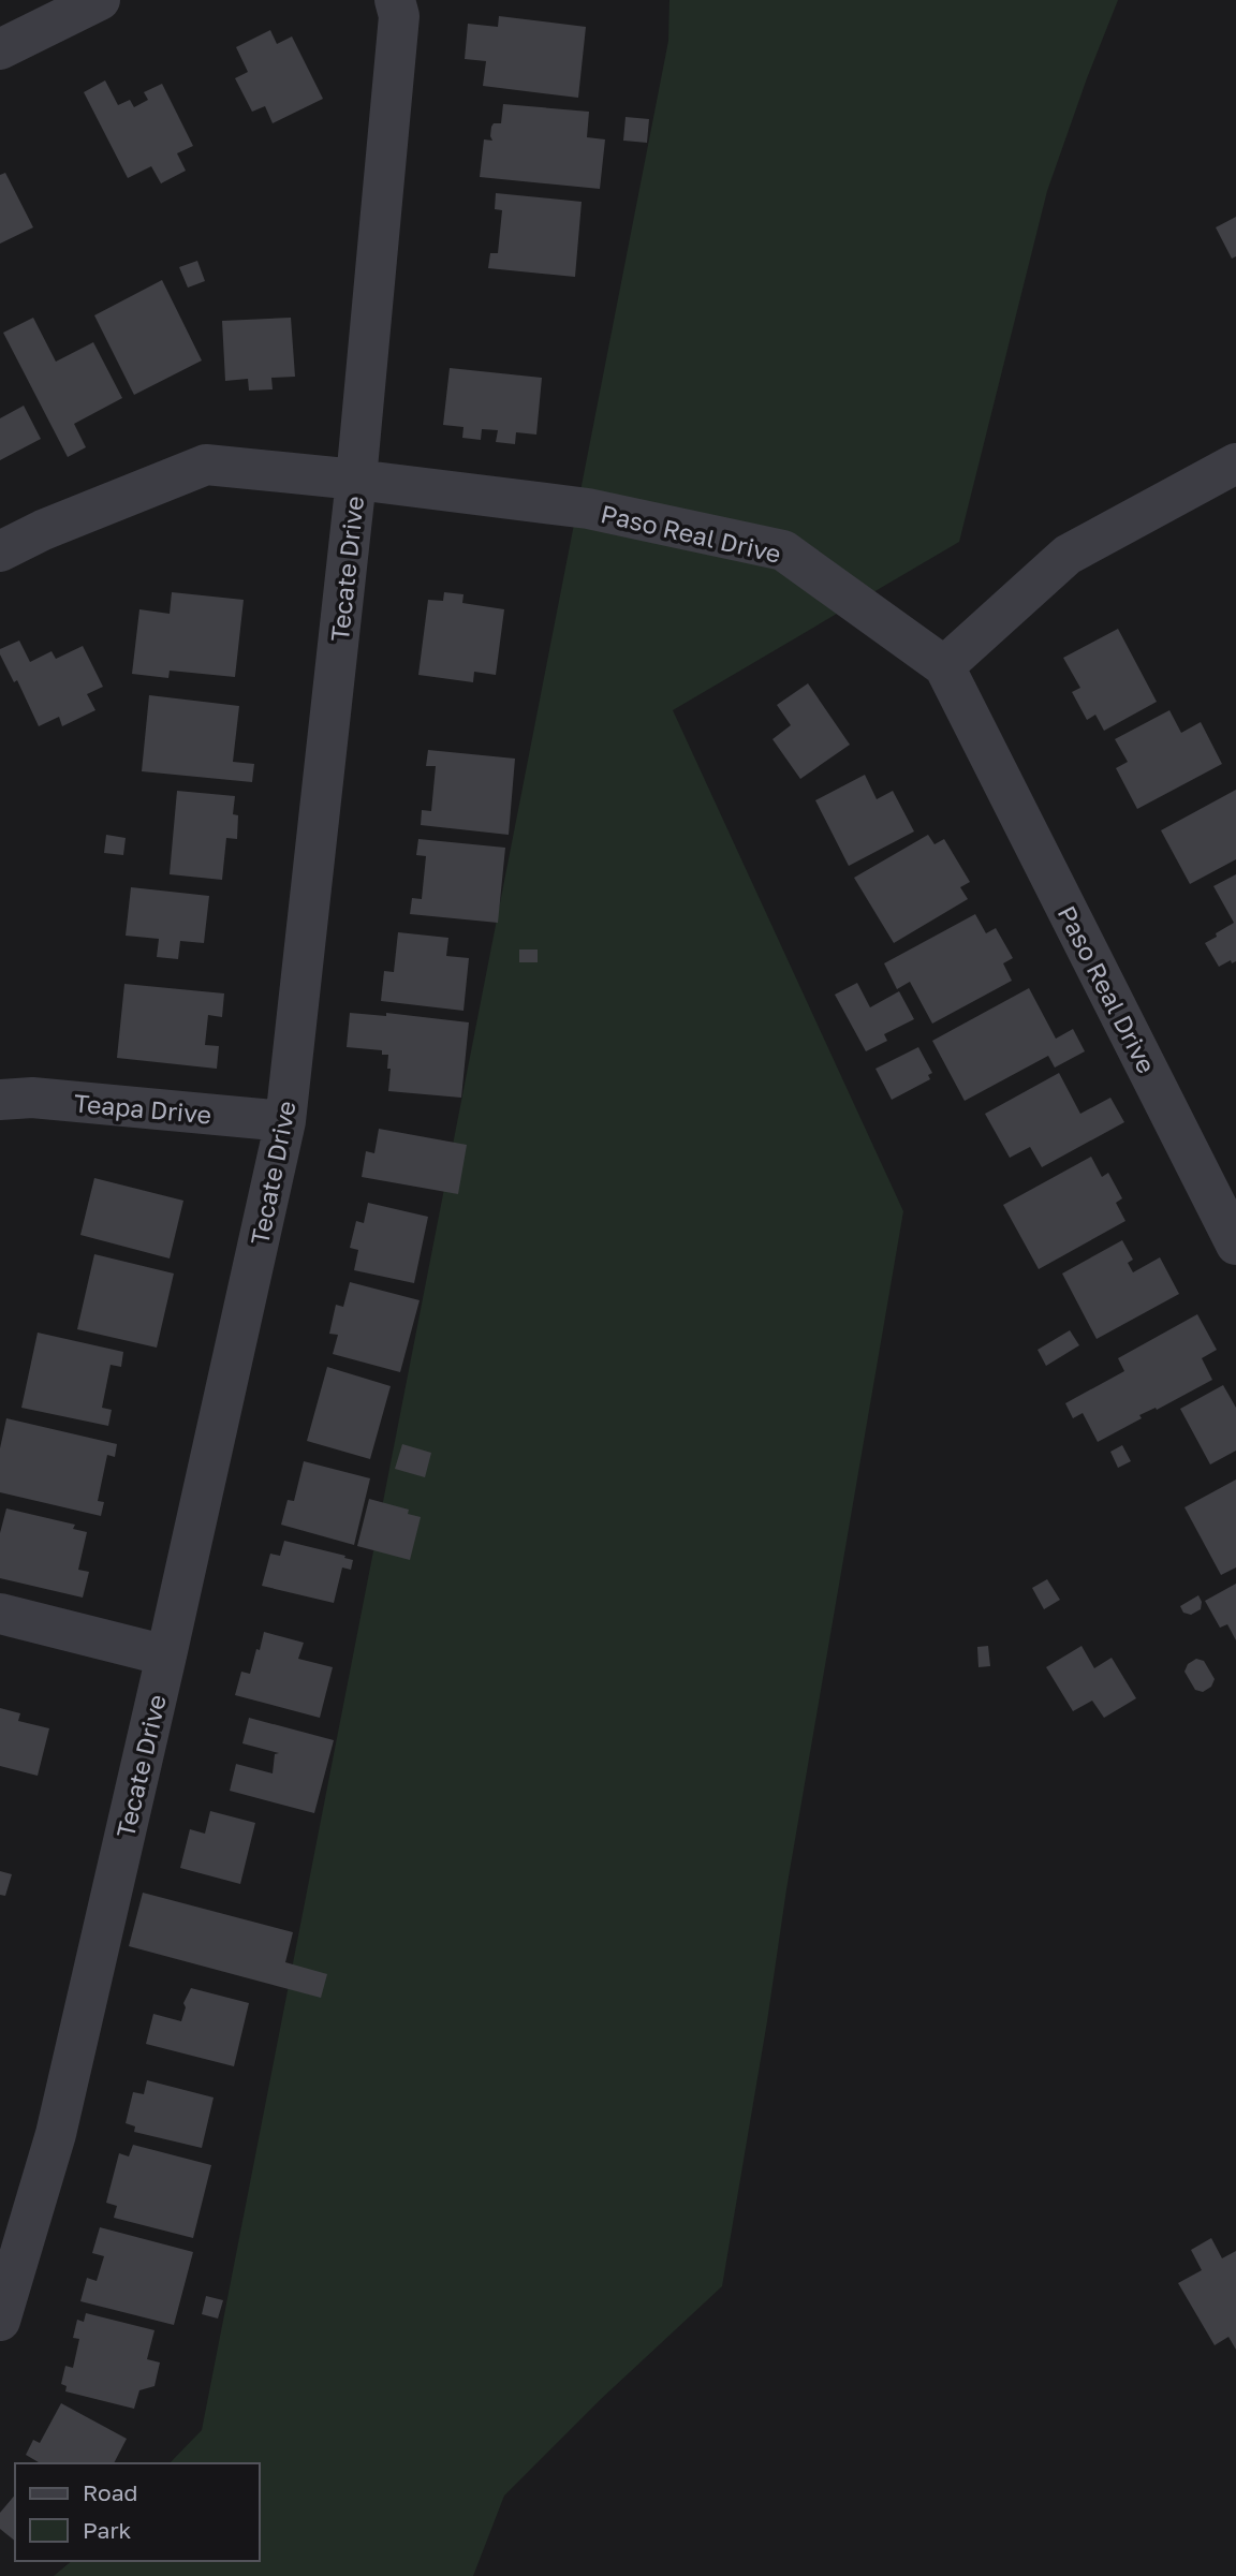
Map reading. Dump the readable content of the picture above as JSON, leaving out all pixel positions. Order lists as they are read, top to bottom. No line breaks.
{"streets":{"street":["Paso Real Drive","Tecate Drive","Teapa Drive"]},"crossings":[["Paso Real Drive","Tecate Drive"],["Tecate Drive","Teapa Drive"]],"legend":["Road","Park"]}
